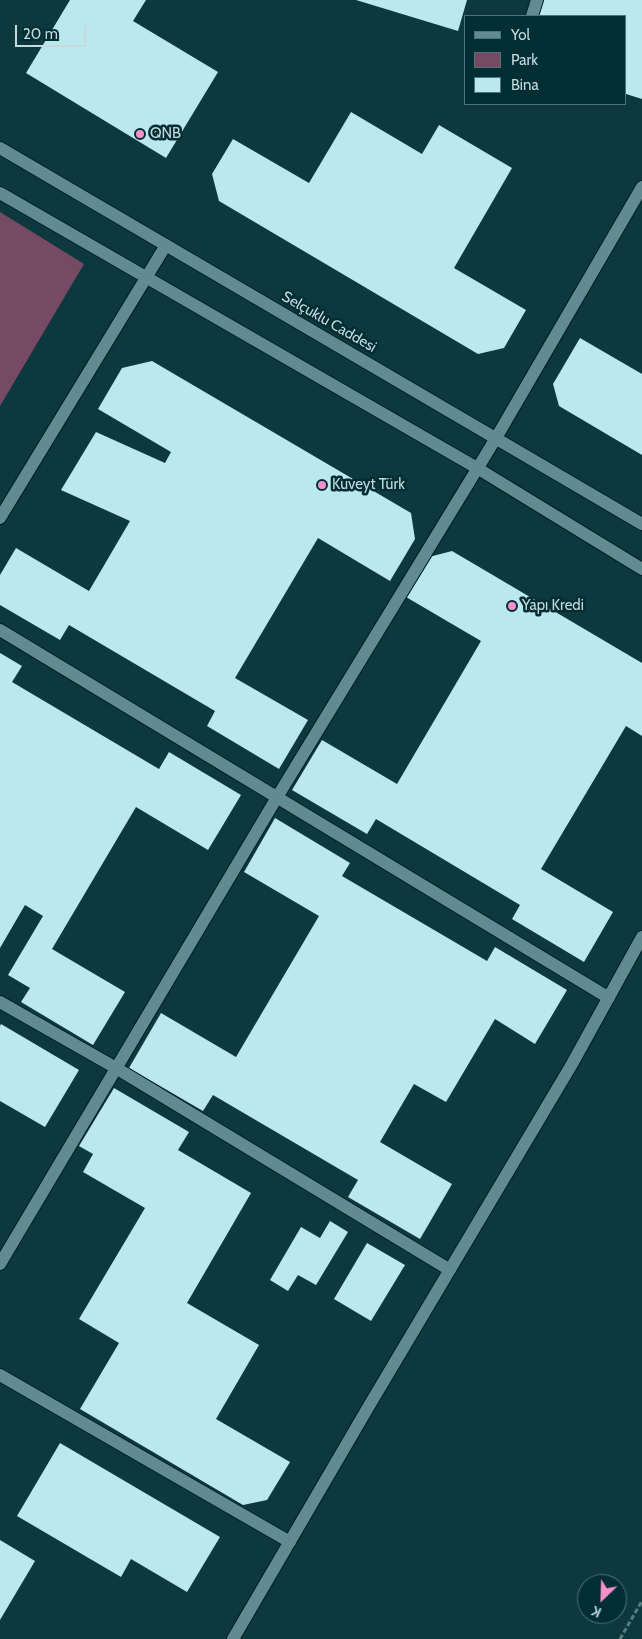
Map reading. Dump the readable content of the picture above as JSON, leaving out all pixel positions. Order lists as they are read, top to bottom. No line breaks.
{"streets":{"street":["Selçuklu Caddesi"]},"places":["QNB","Kuveyt Türk","Yapı Kredi"],"legend":["Yol","Park","Bina"],"scale_bar":"20 m","north":"bottom left"}
